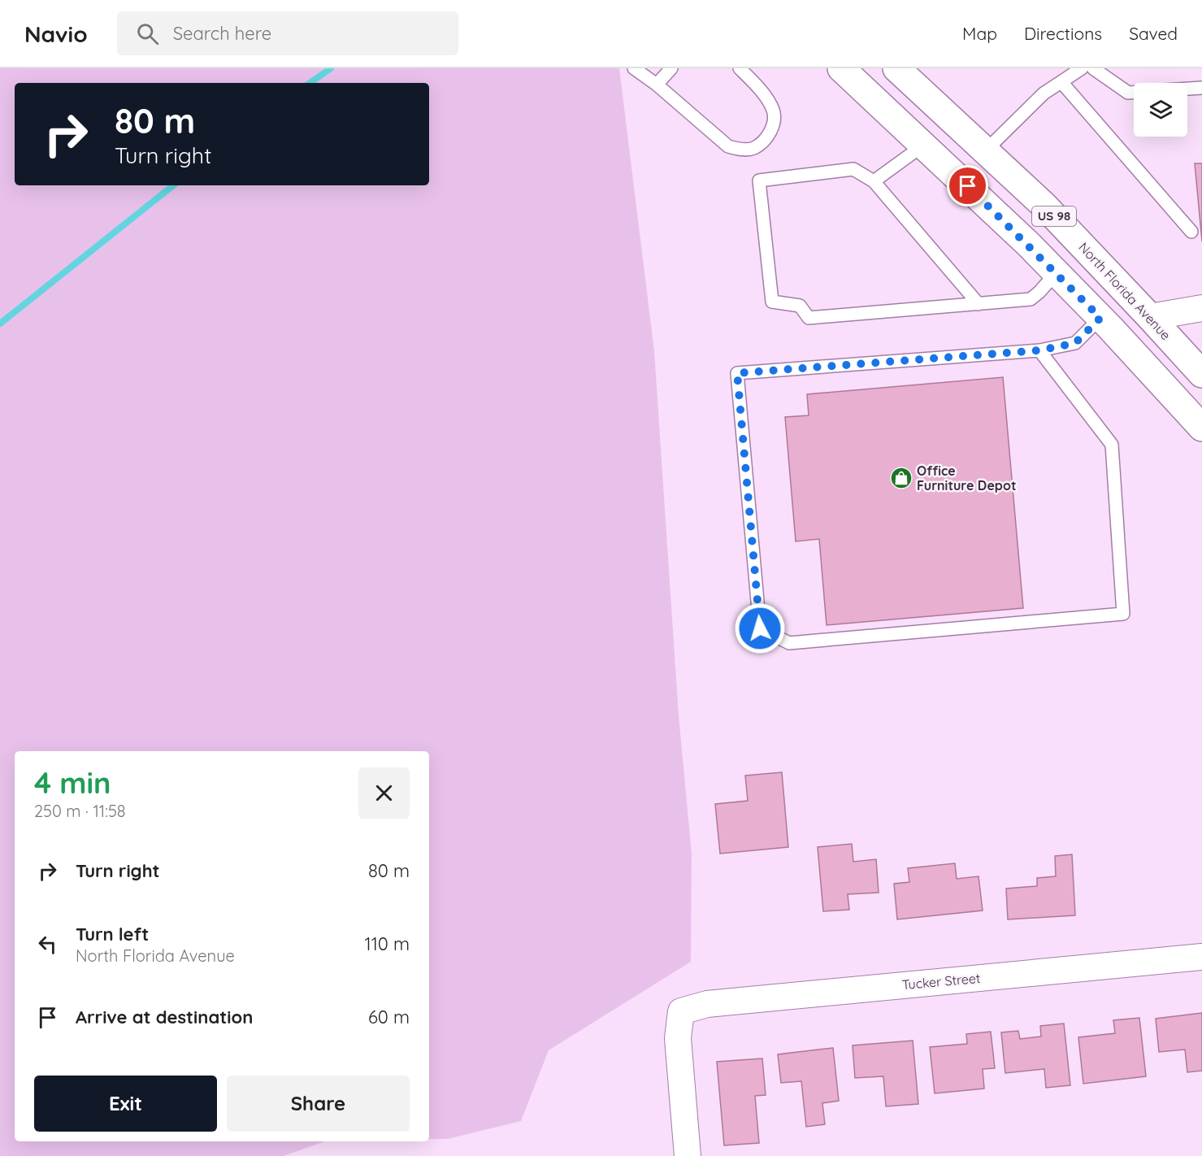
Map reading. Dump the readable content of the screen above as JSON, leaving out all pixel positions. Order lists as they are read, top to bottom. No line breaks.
{"streets":{"main road":["US 98","North Florida Avenue"],"street":["Tucker Street"]},"places":{"shop":["Office Furniture Depot"]},"page":{"header":"Navio","search":"Search here","nav":["Map","Directions","Saved"],"turn":["80 m","Turn right"],"heading":["4 min","250 m · 11:58"],"list":[{"name":"Turn right","value":"80 m"},{"name":"Turn left","note":"North Florida Avenue","value":"110 m"},{"name":"Arrive at destination","value":"60 m"}],"buttons":["Exit","Share"]}}
